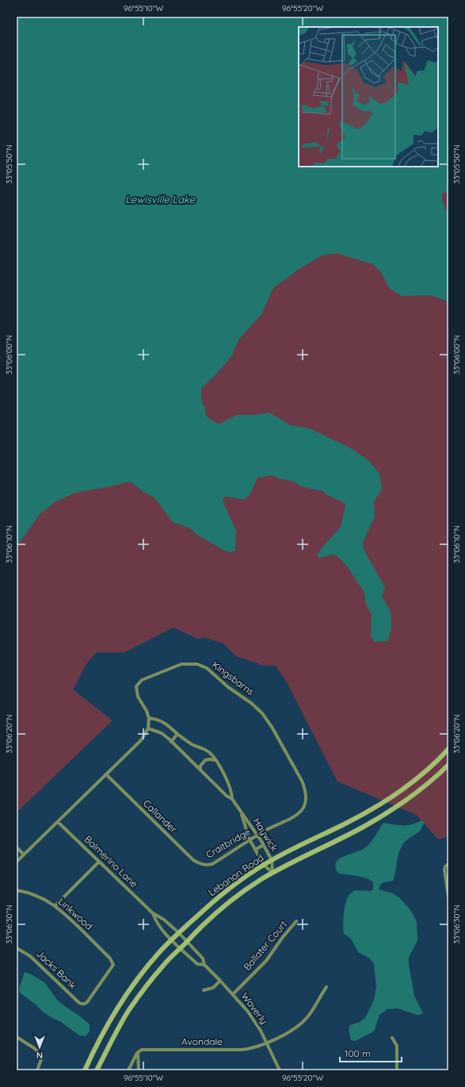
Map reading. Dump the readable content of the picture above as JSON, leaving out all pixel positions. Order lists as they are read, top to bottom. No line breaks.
{"streets":{"main road":["Lebanon Road"],"street":["Kingsbarns","Callander","Haywick","Craitbridge","Balmerino Lane","Linkwood","Ballater Court","Jacks Bank","Waverly","Avondale"]},"crossings":[["Kingsbarns","Callander"],["Kingsbarns","Haywick"],["Kingsbarns","Craitbridge"],["Kingsbarns","Balmerino Lane"],["Callander","Craitbridge"],["Haywick","Craitbridge"],["Haywick","Lebanon Road"],["Balmerino Lane","Lebanon Road"],["Balmerino Lane","Waverly"],["Lebanon Road","Waverly"],["Linkwood","Jacks Bank"],["Ballater Court","Waverly"],["Waverly","Avondale"]],"water":["Lewisville Lake"],"scale_bar":"100 m","north":"bottom","coordinates":["96°55'10\"W","96°55'20\"W","33°05'50\"N","33°06'00\"N","33°06'10\"N","33°06'20\"N","33°06'30\"N"]}
